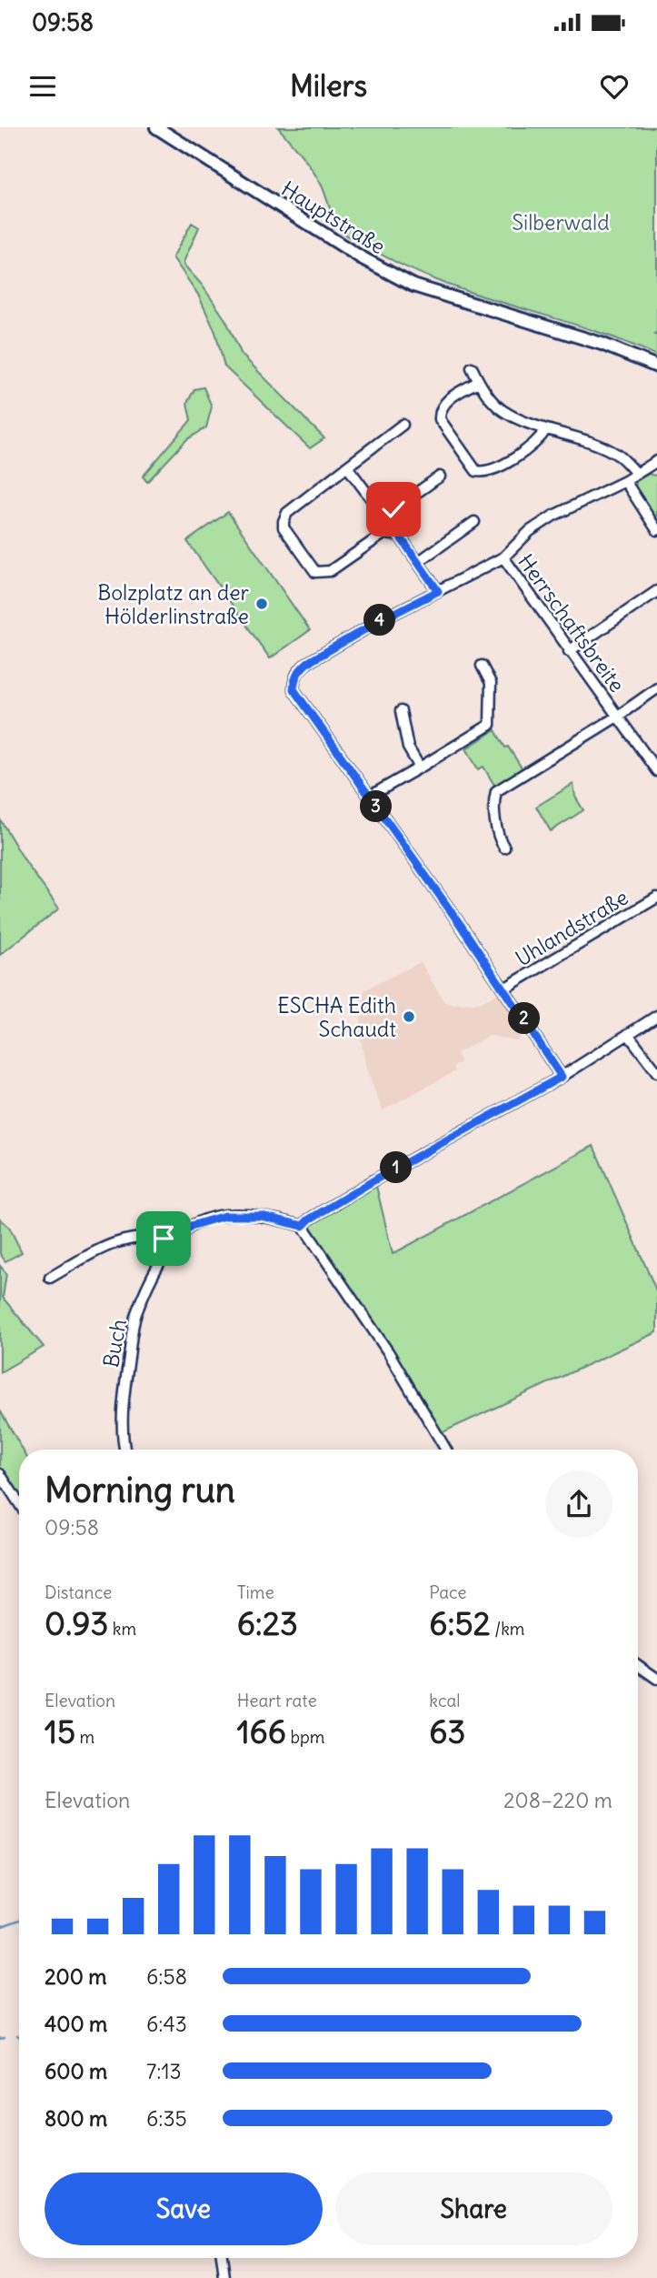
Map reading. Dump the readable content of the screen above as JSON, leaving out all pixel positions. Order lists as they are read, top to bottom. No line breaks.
{"streets":{"main road":["Hauptstraße"],"street":["Herrschaftsbreite","Uhlandstraße","Buch"]},"parks":["Silberwald"],"places":["Bolzplatz an der Hölderlinstraße","ESCHA Edith Schaudt"],"page":{"status":"09:58","header":"Milers","pins":["4","3","2","1"],"heading":["Morning run","09:58"],"stats":[["Distance","0.93 km"],["Time","6:23"],["Pace","6:52 /km"],["Elevation","15 m"],["Heart rate","166 bpm"],["kcal","63"]],"chart":["Elevation","208–220 m"],"list":[{"name":"200 m","note":"6:58"},{"name":"400 m","note":"6:43"},{"name":"600 m","note":"7:13"},{"name":"800 m","note":"6:35"}],"buttons":["Save","Share"]}}
